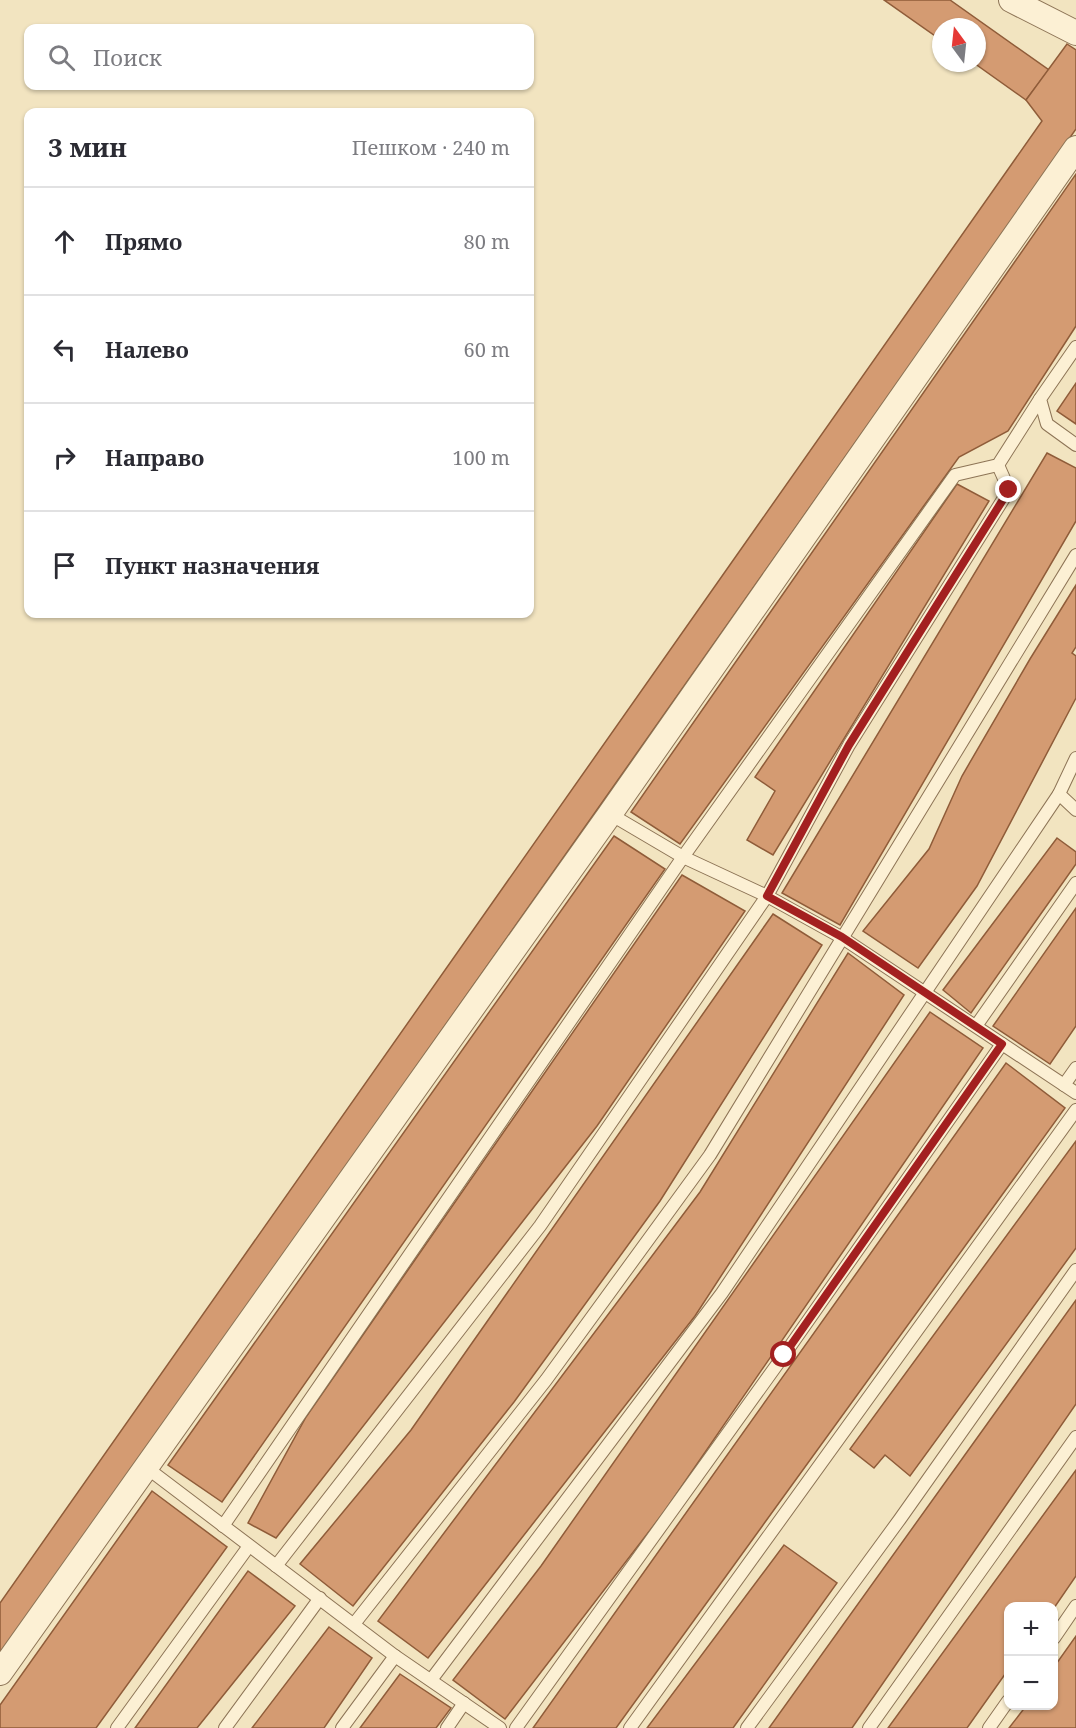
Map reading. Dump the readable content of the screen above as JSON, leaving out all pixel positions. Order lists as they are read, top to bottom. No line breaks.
{"north":"top","page":{"search":"Поиск","heading":["3 мин","Пешком · 240 m"],"list":[["Прямо","80 m"],["Налево","60 m"],["Направо","100 m"],"Пункт назначения"],"map_buttons":["+","−"]}}
